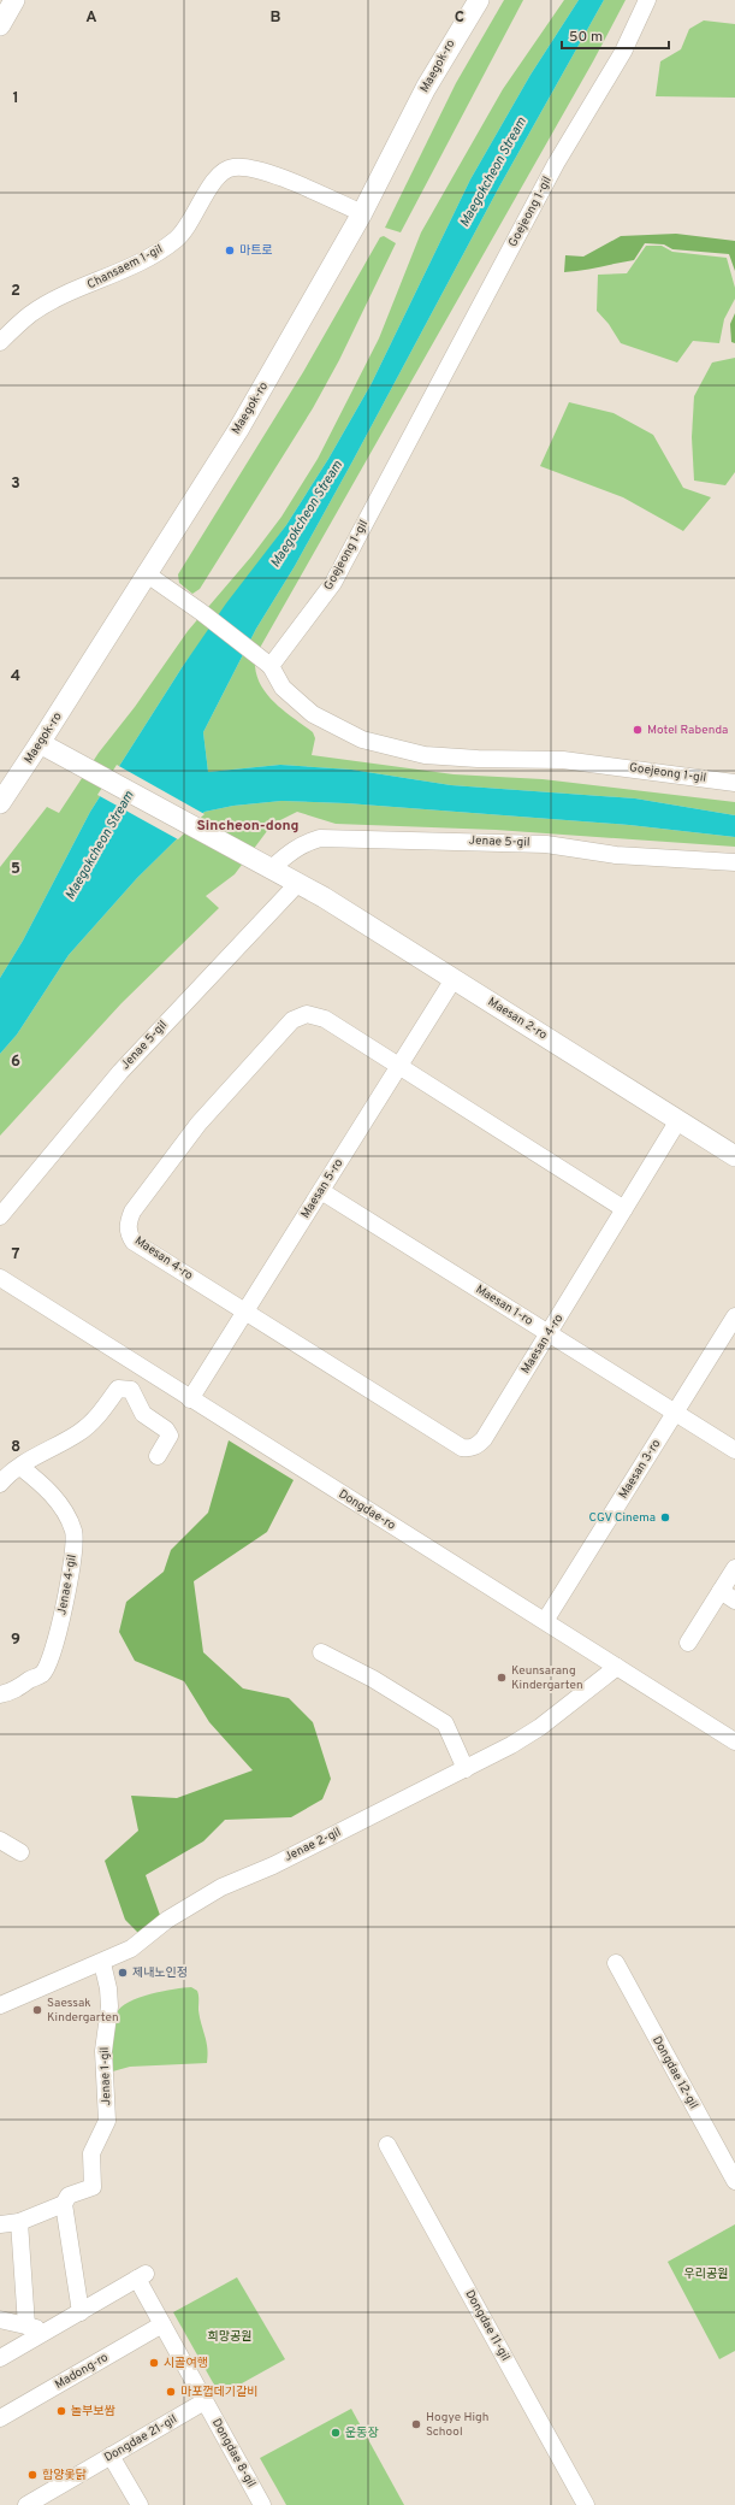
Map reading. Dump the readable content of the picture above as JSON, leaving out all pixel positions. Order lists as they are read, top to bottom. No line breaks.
{"streets":{"street":["Maegok-ro","Goejeong 1-gil","Chansaem 1-gil","Jenae 5-gil","Maesan 2-ro","Maesan 5-ro","Maesan 4-ro","Maesan 1-ro","Maesan 3-ro","Dongdae-ro","Jenae 4-gil","Jenae 2-gil","Dongdae 12-gil","Jenae 1-gil","Dongdae 11-gil","Madong-ro","Dongdae 21-gil","Dongdae 8-gil"]},"crossings":[["Maegok-ro","Chansaem 1-gil"],["Maegok-ro","Maesan 2-ro"],["Jenae 5-gil","Maesan 2-ro"],["Maesan 2-ro","Maesan 5-ro"],["Maesan 2-ro","Maesan 4-ro"],["Maesan 5-ro","Maesan 4-ro"],["Maesan 5-ro","Maesan 1-ro"],["Maesan 5-ro","Dongdae-ro"],["Maesan 4-ro","Maesan 1-ro"],["Maesan 1-ro","Maesan 3-ro"],["Maesan 3-ro","Dongdae-ro"],["Dongdae-ro","Jenae 2-gil"],["Jenae 2-gil","Jenae 1-gil"],["Madong-ro","Dongdae 8-gil"],["Dongdae 21-gil","Dongdae 8-gil"]],"districts":["Sincheon-dong"],"water":["Maegokcheon Stream"],"parks":["우리공원","희망공원"],"places":["마트로","Motel Rabenda","CGV Cinema","Keunsarang Kindergarten","제내노인정","Saessak Kindergarten","시골여행","마포껍데기갈비","놀부보쌈","Hogye High School","운동장","함양옻닭"],"scale_bar":"50 m","grid":{"columns":["A","B","C"],"rows":["1","2","3","4","5","6","7","8","9"]}}
